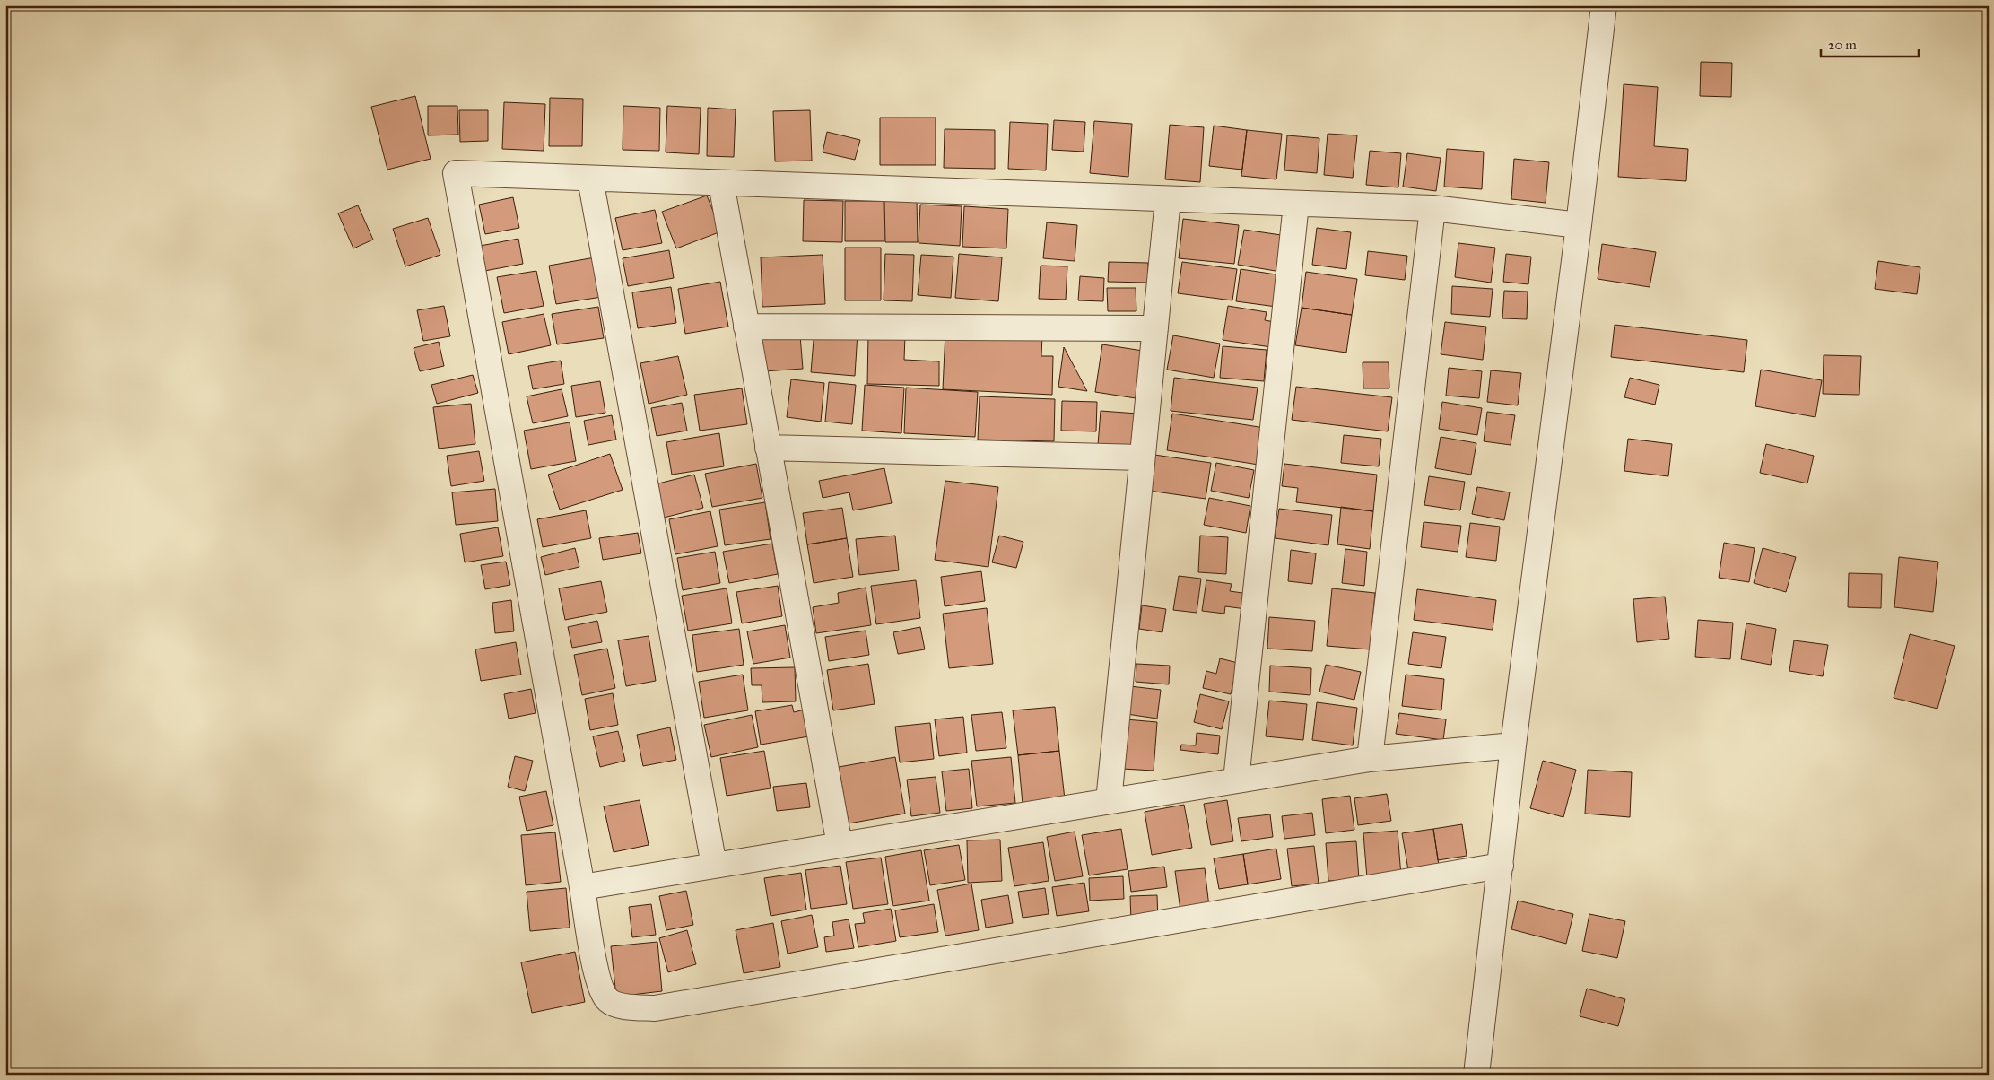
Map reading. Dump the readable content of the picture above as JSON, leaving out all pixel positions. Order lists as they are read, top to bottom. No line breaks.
{"scale_bar":"20 m"}
